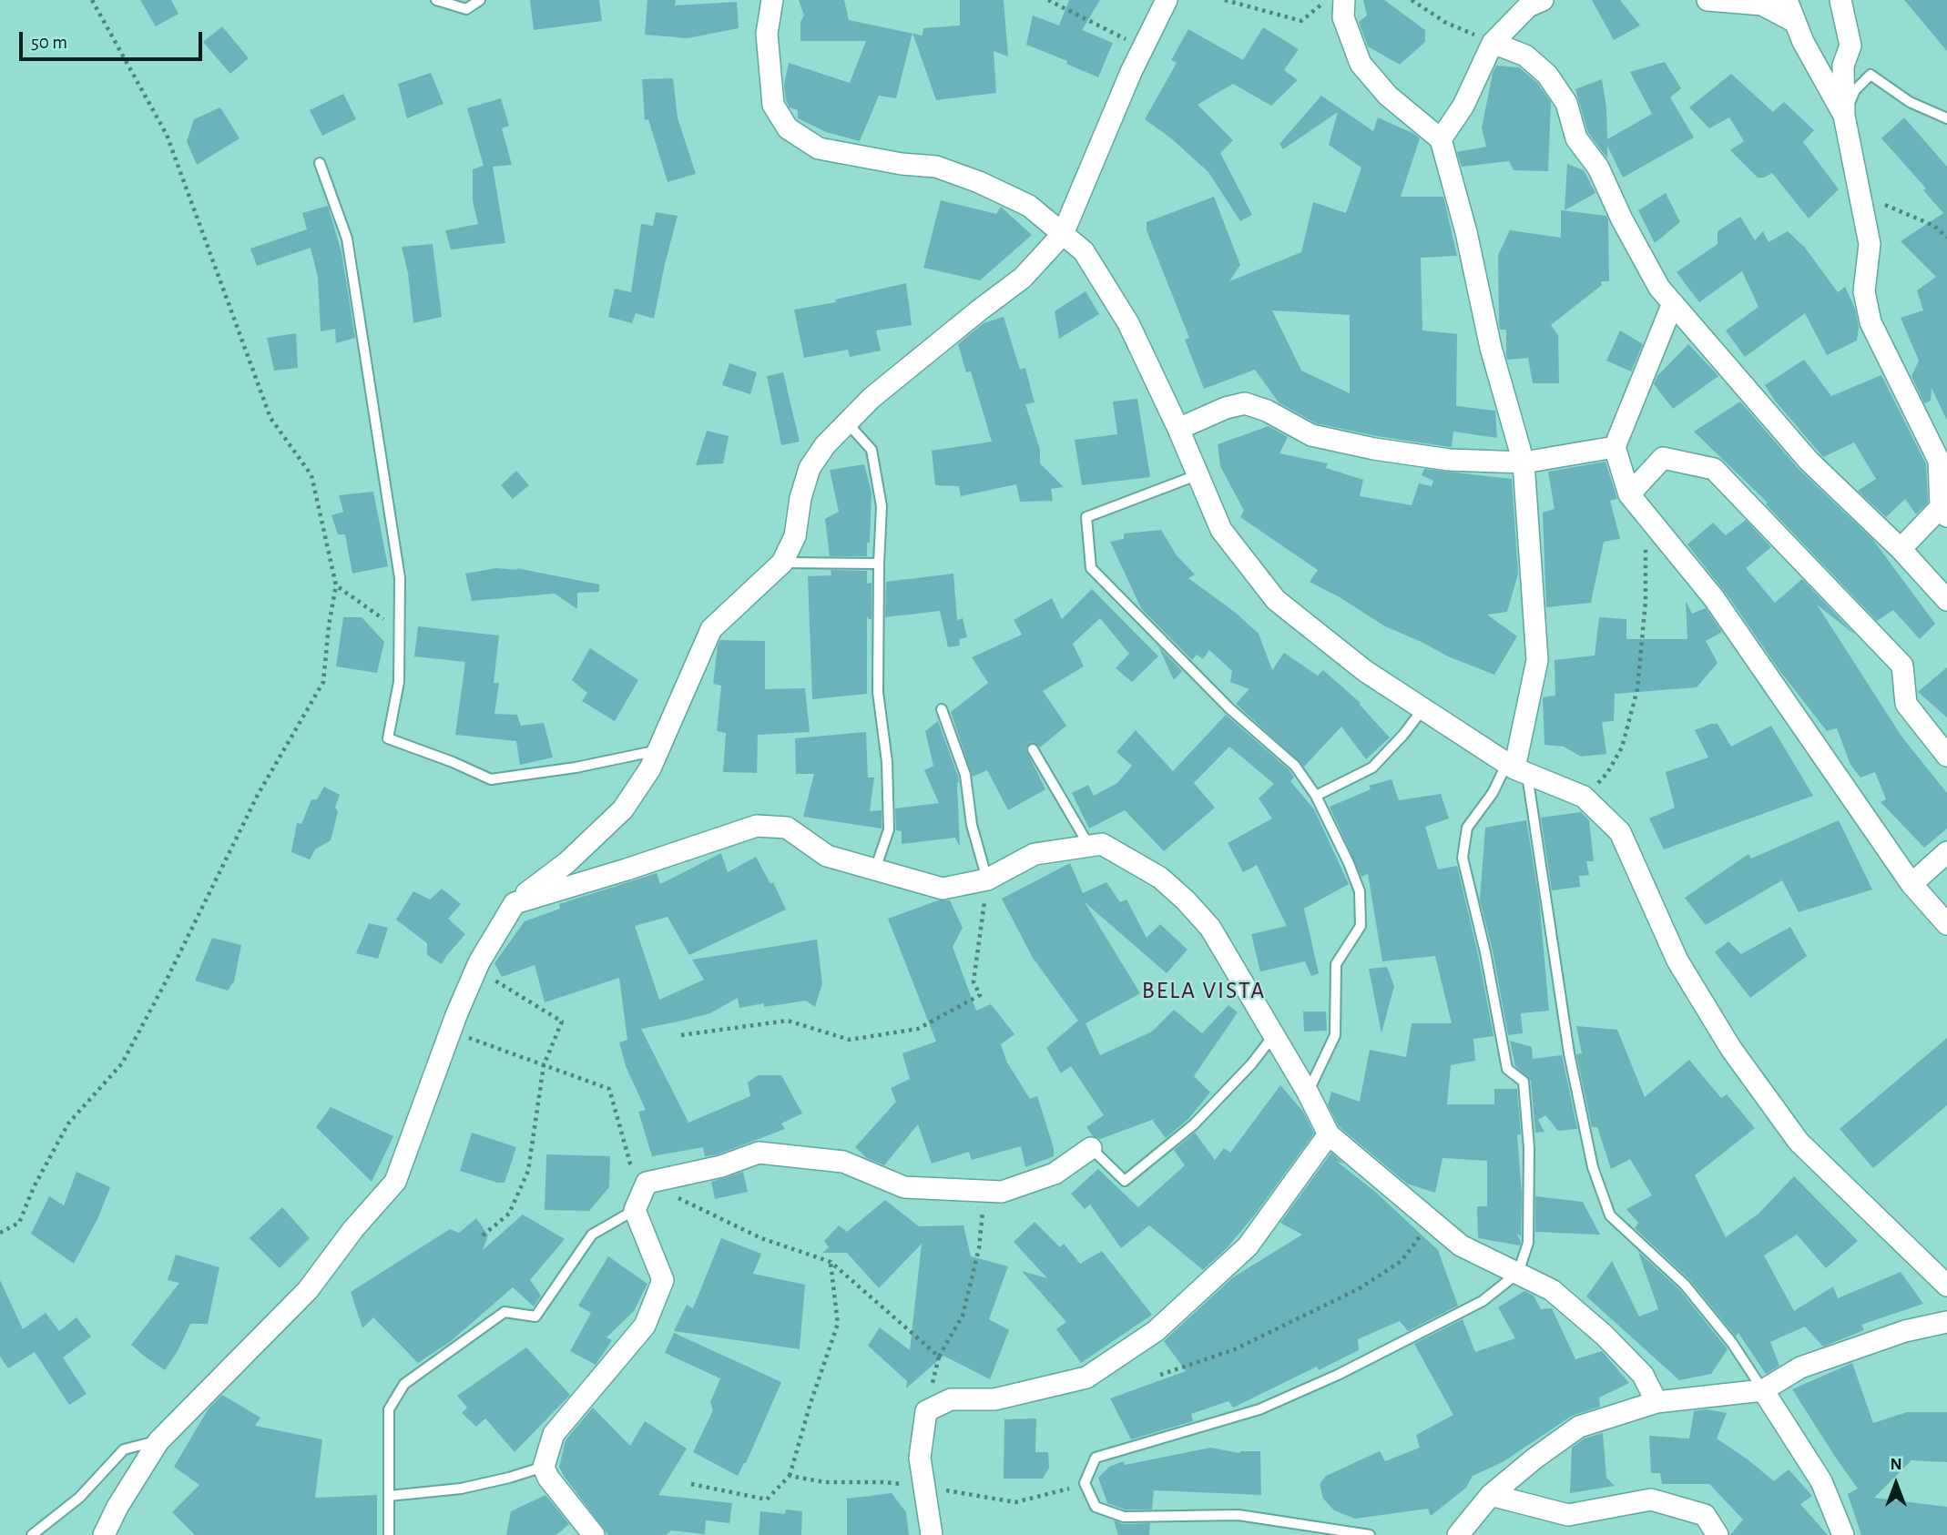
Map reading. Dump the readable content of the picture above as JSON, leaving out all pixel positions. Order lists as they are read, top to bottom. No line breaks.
{"districts":["BELA VISTA"],"scale_bar":"50 m","north":"top"}
